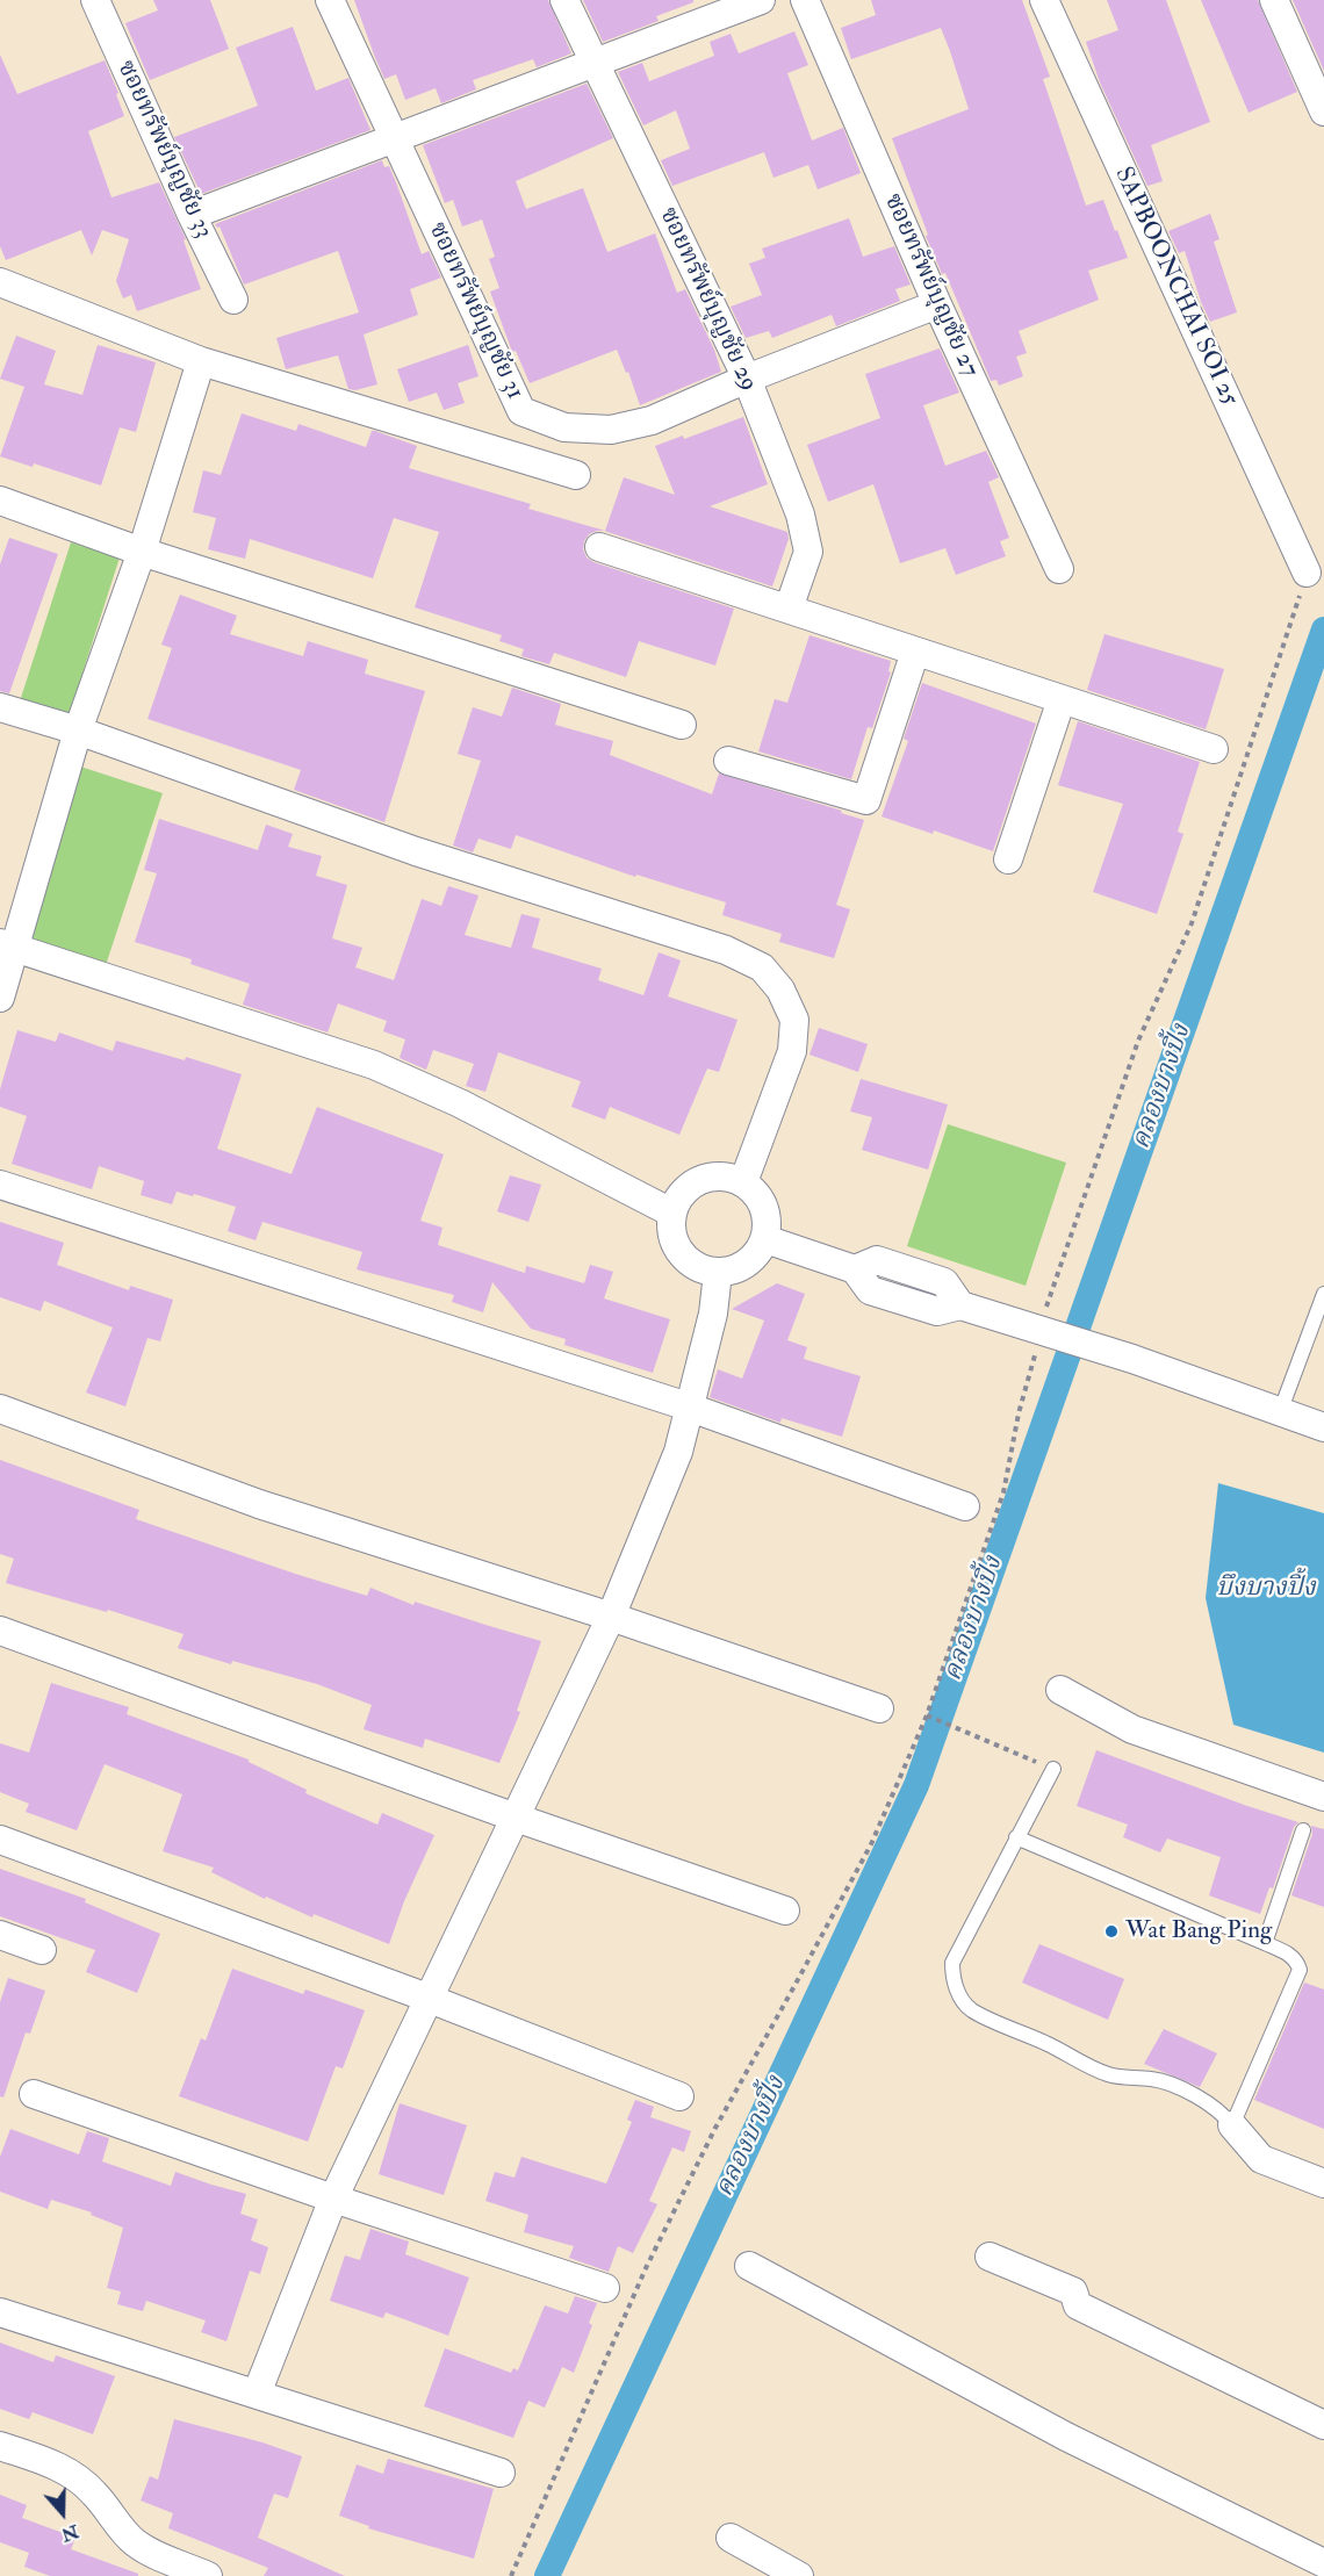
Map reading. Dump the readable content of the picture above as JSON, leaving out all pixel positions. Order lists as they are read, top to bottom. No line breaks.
{"streets":{"street":["ซอยทรัพย์บุญชัย 33","ซอยทรัพย์บุญชัย 27","SAPBOONCHAI SOI 25","ซอยทรัพย์บุญชัย 29","ซอยทรัพย์บุญชัย 31"]},"crossings":[["ซอยทรัพย์บุญชัย 27","ซอยทรัพย์บุญชัย 31"],["ซอยทรัพย์บุญชัย 29","ซอยทรัพย์บุญชัย 31"]],"water":["คลองบางปิ้ง","บึงบางปิ้ง"],"places":["Wat Bang Ping"],"north":"bottom"}
